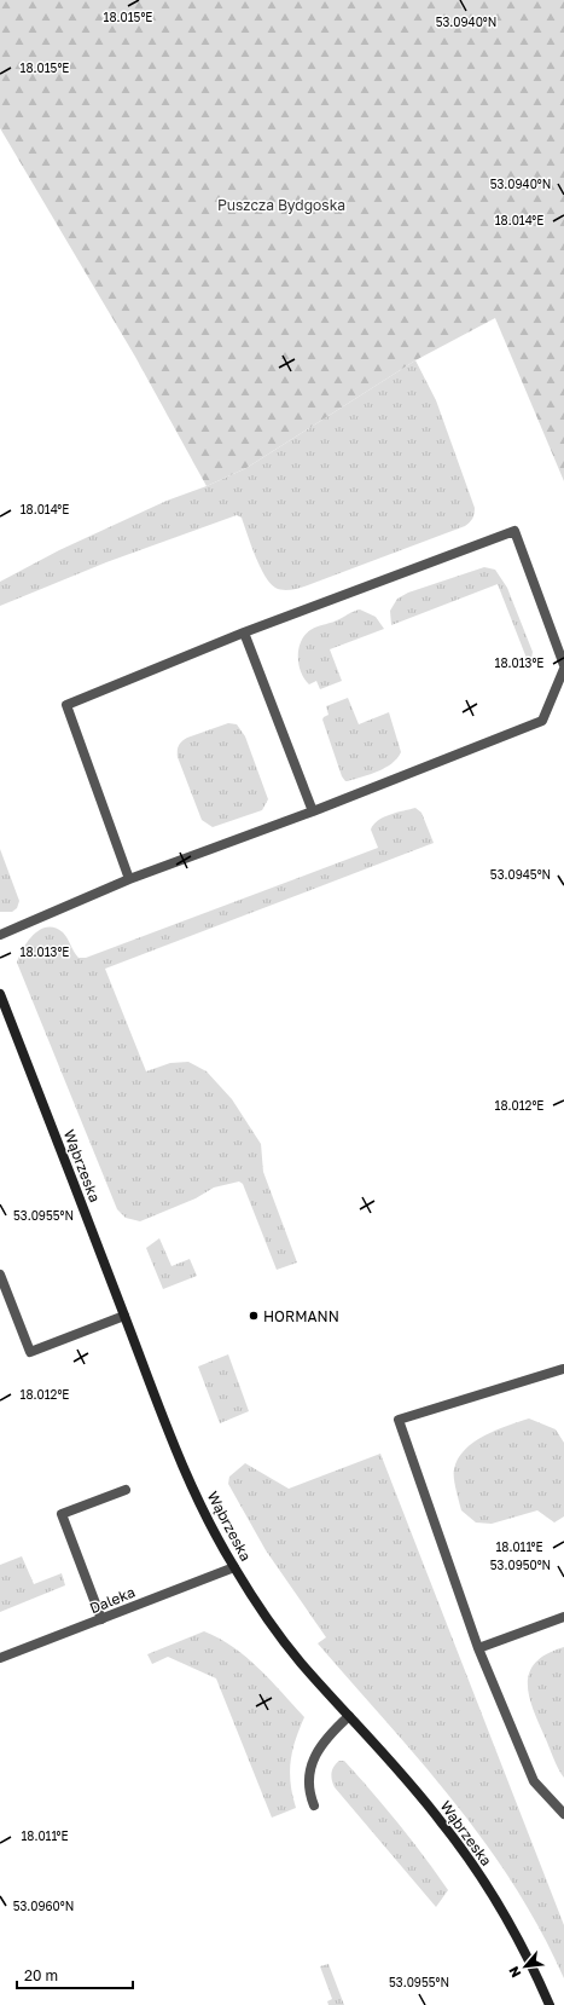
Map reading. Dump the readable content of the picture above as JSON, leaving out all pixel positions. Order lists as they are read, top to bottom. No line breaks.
{"streets":{"street":["Wąbrzeska","Daleka"]},"crossings":[["Wąbrzeska","Daleka"]],"parks":["Puszcza Bydgoska"],"places":["HORMANN"],"scale_bar":"20 m","north":"bottom left","coordinates":["18.015°E","53.0940°N","18.014°E","18.013°E","53.0945°N","18.012°E","53.0955°N","18.011°E","53.0950°N","53.0960°N"]}
